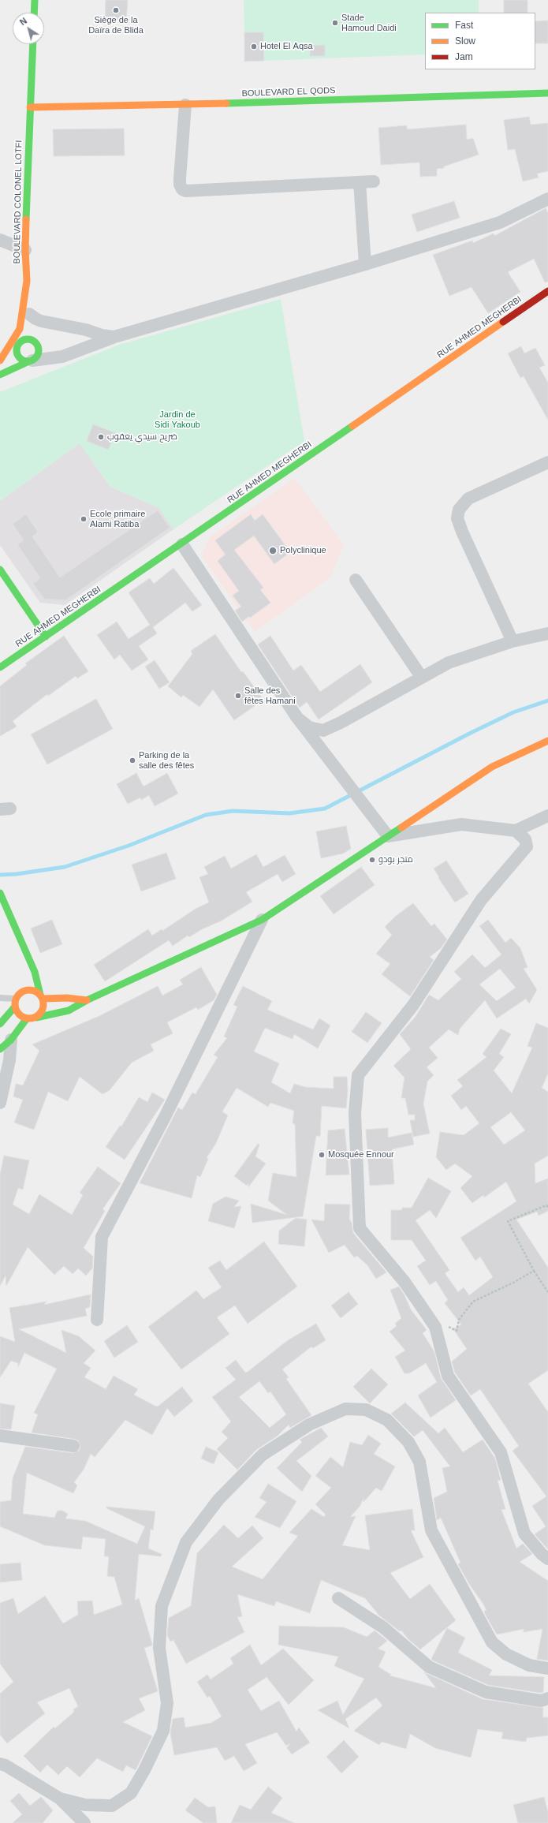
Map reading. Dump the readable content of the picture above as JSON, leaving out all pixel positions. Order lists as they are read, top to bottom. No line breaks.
{"streets":{"main road":["BOULEVARD EL QODS","BOULEVARD COLONEL LOTFI","RUE AHMED MEGHERBI"]},"crossings":[["BOULEVARD EL QODS","BOULEVARD COLONEL LOTFI"]],"parks":["Jardin de Sidi Yakoub"],"places":["Siège de la Daïra de Blida","Stade Hamoud Daidi","Hotel El Aqsa","ضريح سيدي يعقوب","Ecole primaire Alami Ratiba","Polyclinique","Salle des fêtes Hamani","Parking de la salle des fêtes","متجر بودو","Mosquée Ennour"],"legend":["Fast","Slow","Jam"],"north":"top left"}
